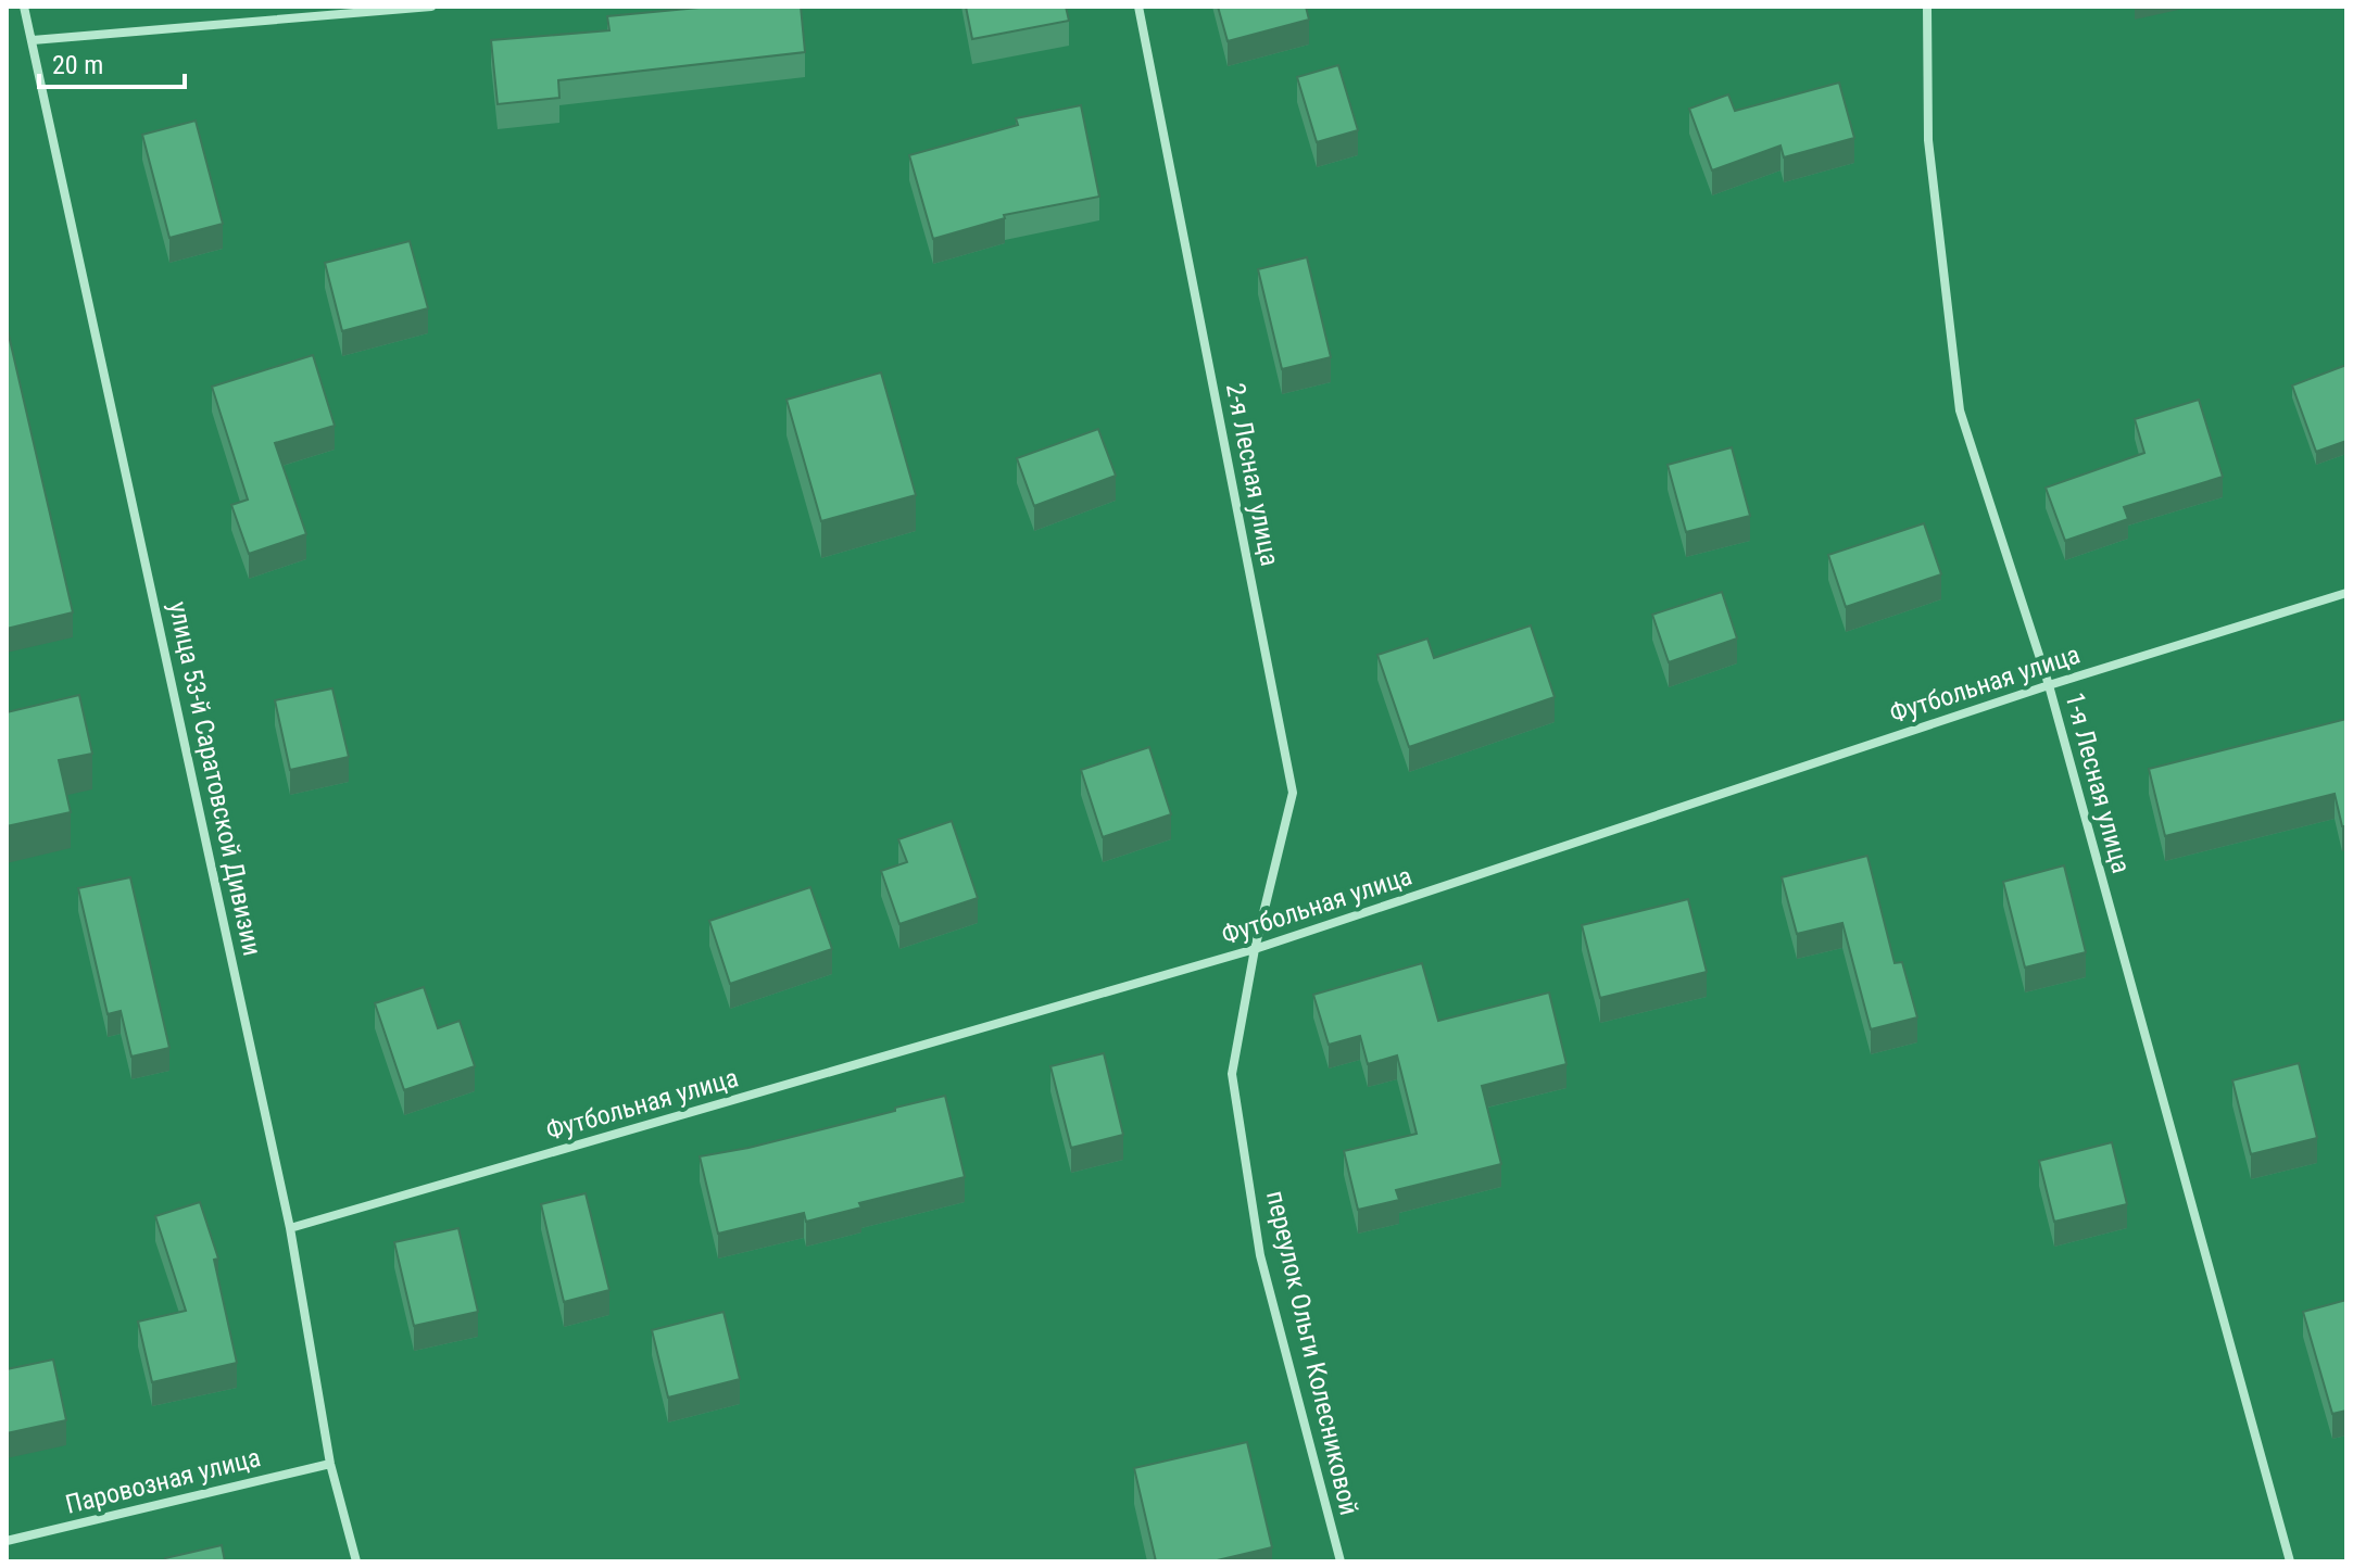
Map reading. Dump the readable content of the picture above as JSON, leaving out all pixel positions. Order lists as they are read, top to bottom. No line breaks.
{"streets":{"street":["2-я Лесная улица","Футбольная улица","улица 53-й Саратовской Дивизии","1-я Лесная улица","переулок Ольги Колесниковой","Паровозная улица"]},"crossings":[["2-я Лесная улица","Футбольная улица"],["2-я Лесная улица","переулок Ольги Колесниковой"],["Футбольная улица","улица 53-й Саратовской Дивизии"],["Футбольная улица","1-я Лесная улица"],["Футбольная улица","переулок Ольги Колесниковой"],["улица 53-й Саратовской Дивизии","Паровозная улица"]],"scale_bar":"20 m"}
